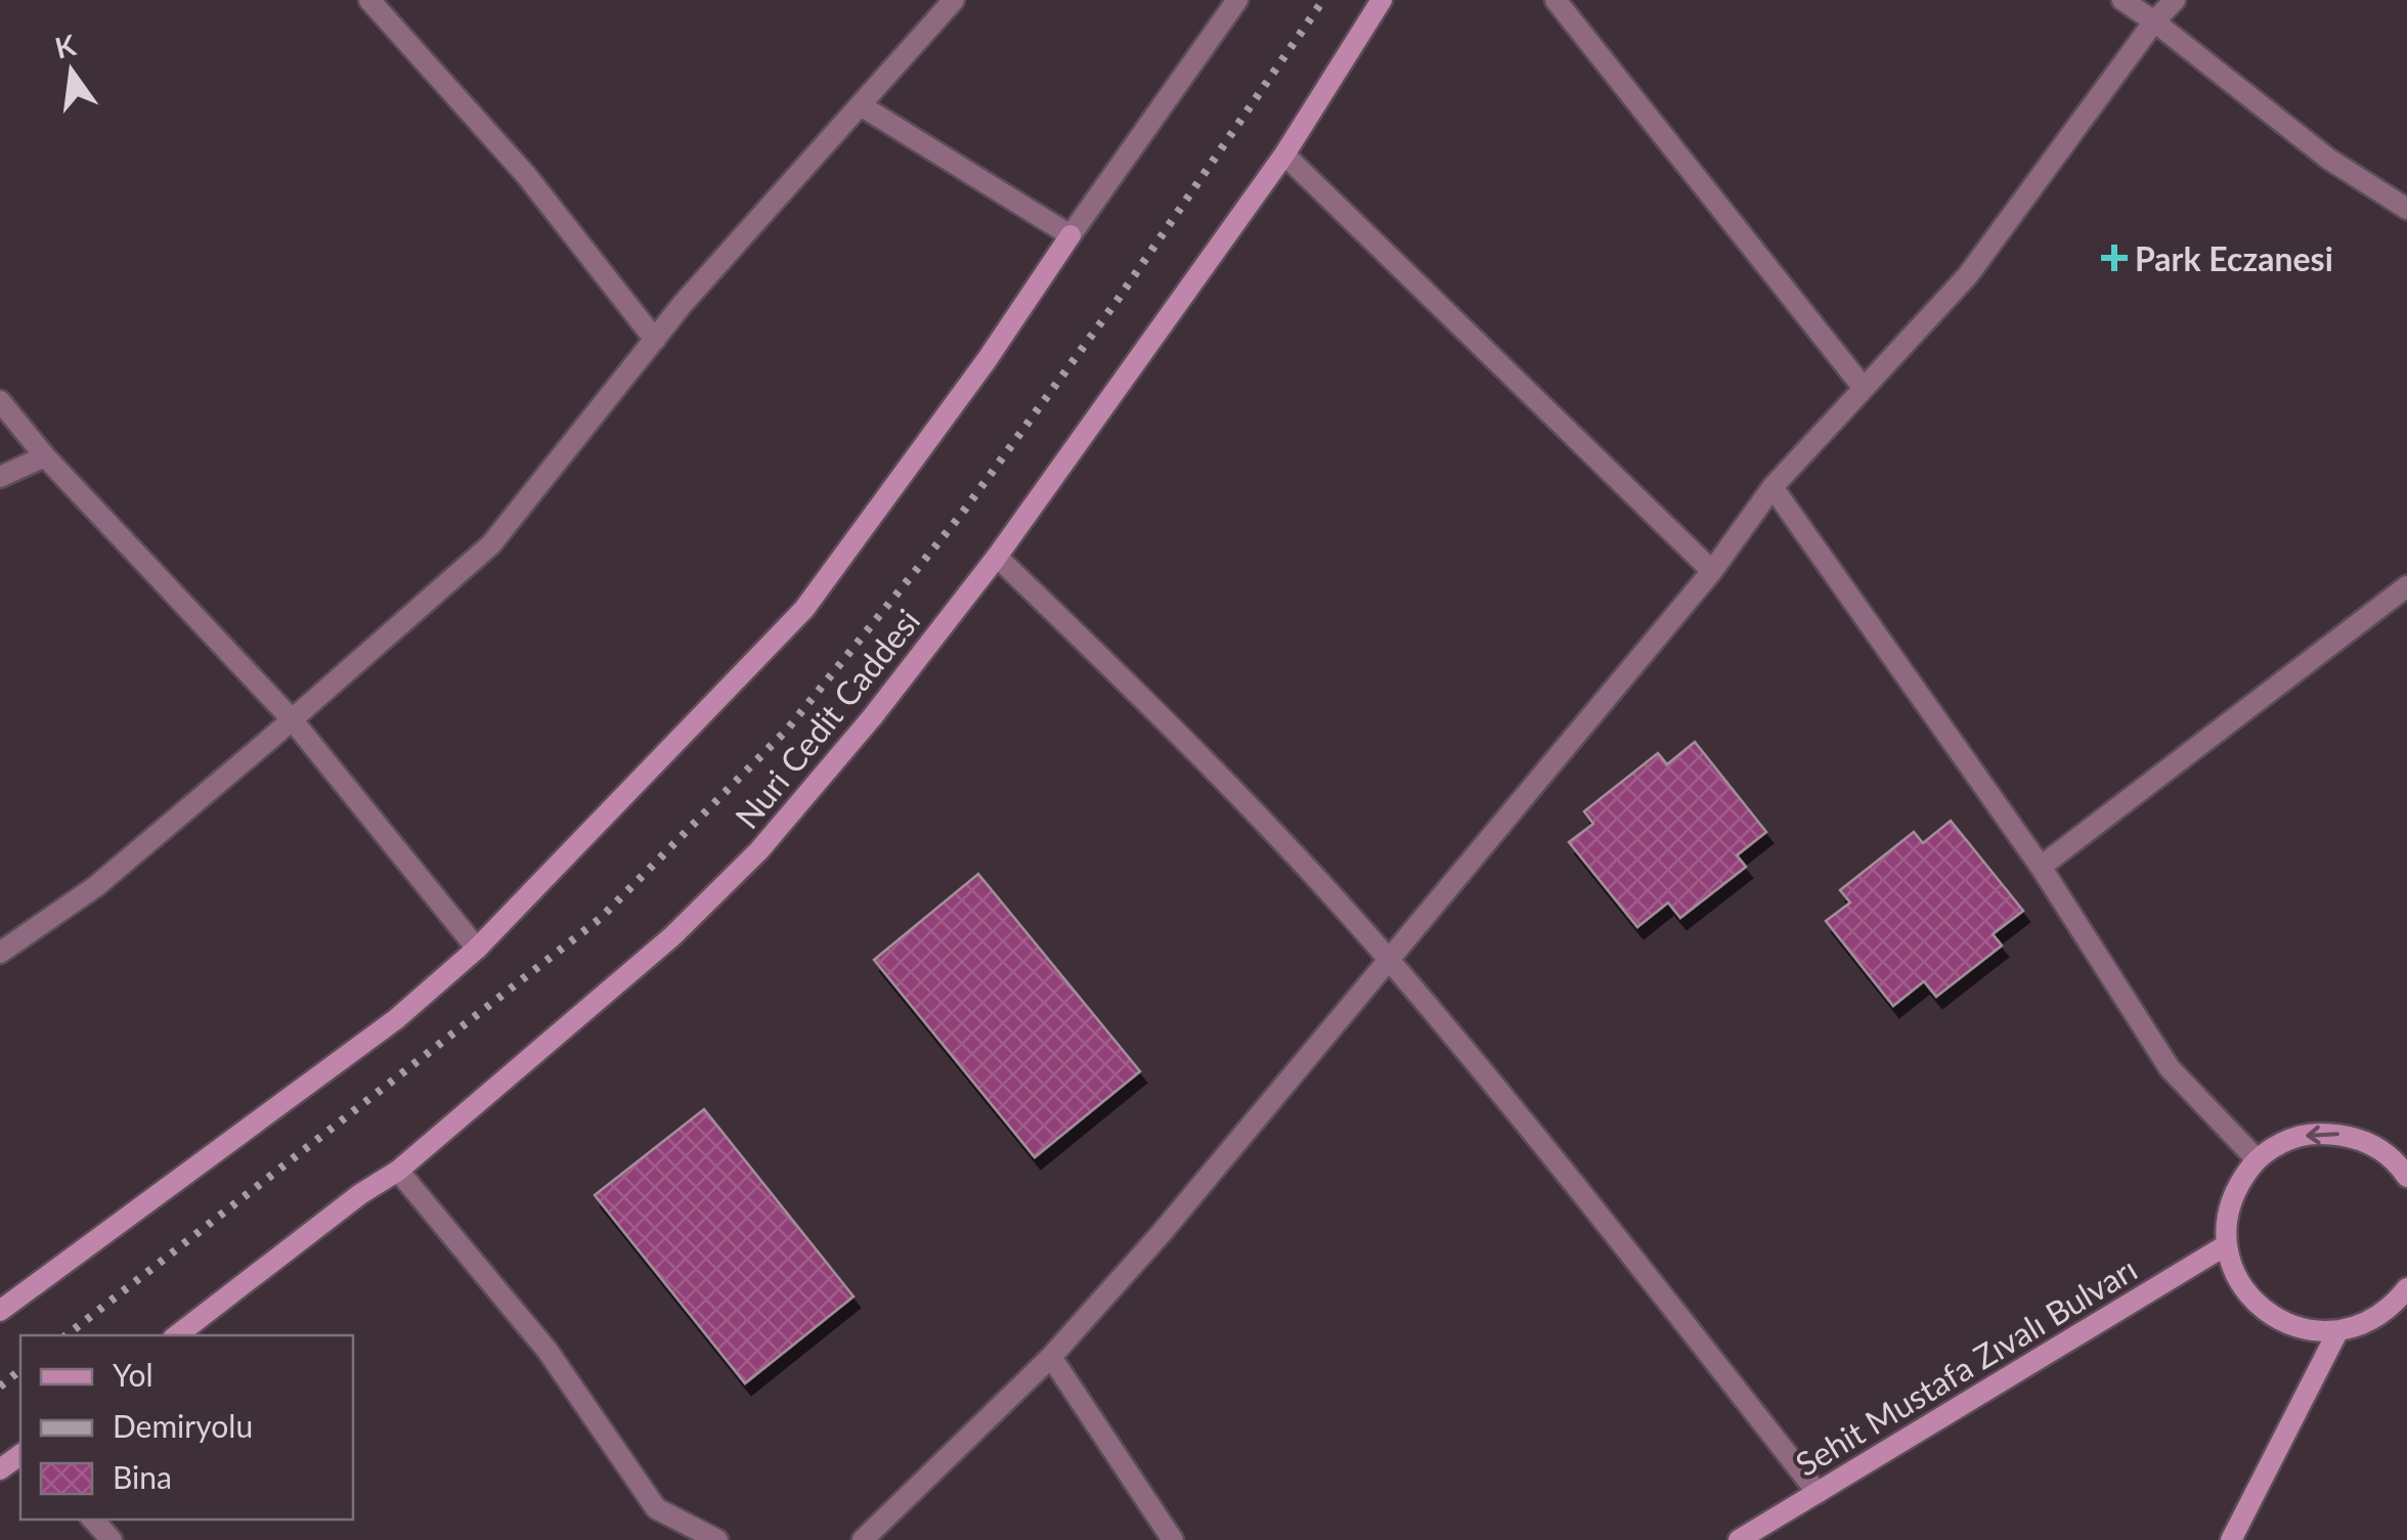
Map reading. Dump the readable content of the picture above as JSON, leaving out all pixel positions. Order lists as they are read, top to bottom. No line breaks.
{"streets":{"street":["Nuri Cedit Caddesi","Sehit Mustafa Zıvalı Bulvarı"]},"places":{"health":["Park Eczanesi"]},"legend":["Yol","Demiryolu","Bina"],"north":"top"}
